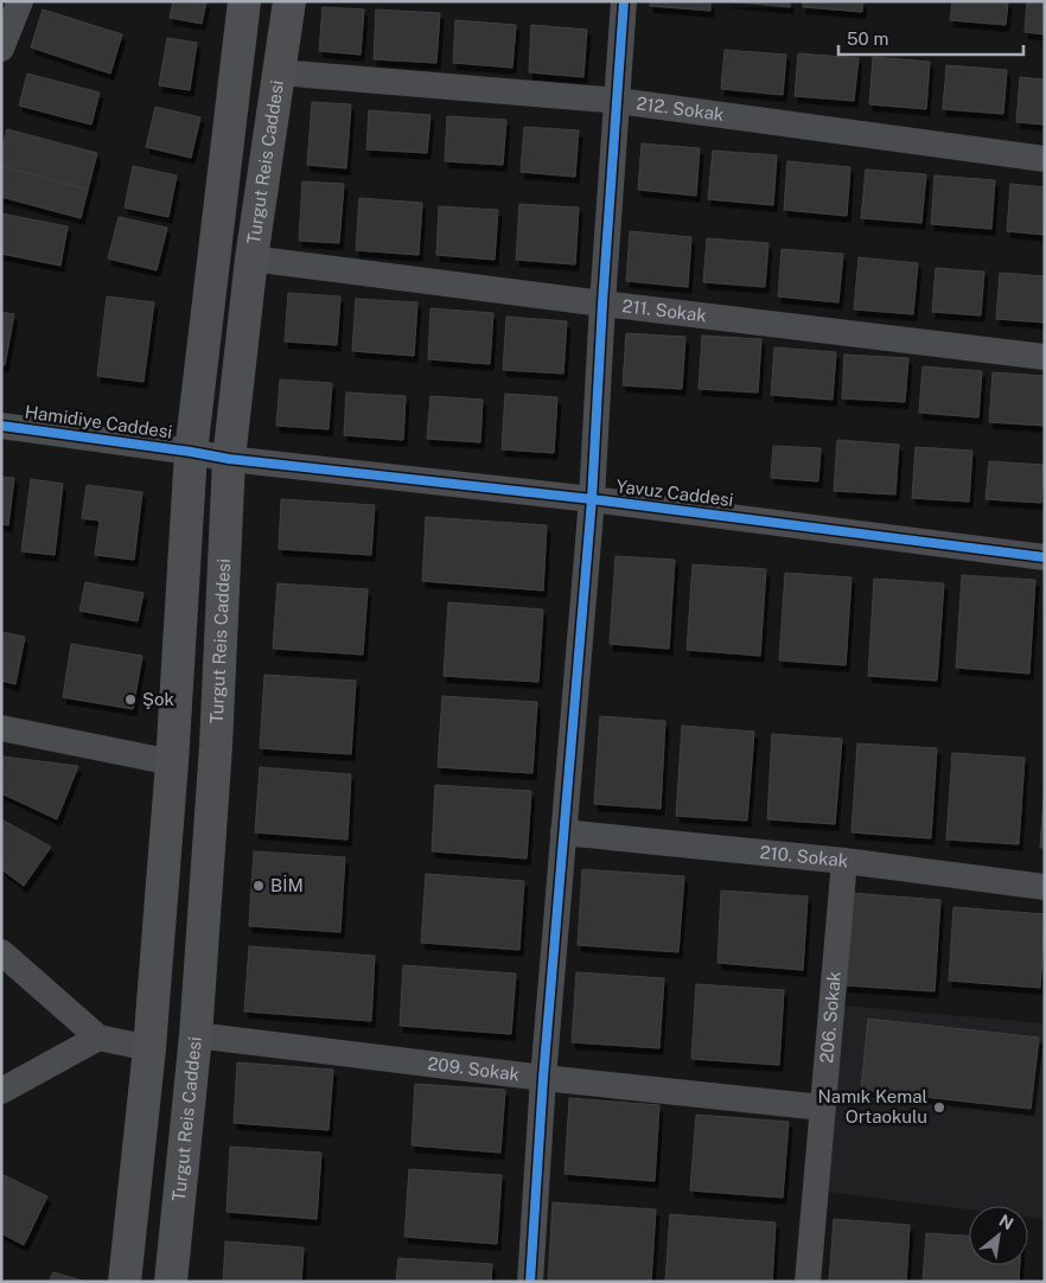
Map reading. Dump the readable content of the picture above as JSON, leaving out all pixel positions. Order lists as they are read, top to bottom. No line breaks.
{"streets":{"main road":["Turgut Reis Caddesi"],"street":["212. Sokak","211. Sokak","Hamidiye Caddesi","Yavuz Caddesi","210. Sokak","206. Sokak","209. Sokak"]},"crossings":[["212. Sokak","Turgut Reis Caddesi"],["Turgut Reis Caddesi","211. Sokak"],["Turgut Reis Caddesi","Hamidiye Caddesi"],["Turgut Reis Caddesi","Yavuz Caddesi"],["Turgut Reis Caddesi","209. Sokak"],["Hamidiye Caddesi","Yavuz Caddesi"],["210. Sokak","206. Sokak"],["206. Sokak","209. Sokak"]],"places":["Şok","BİM","Namık Kemal Ortaokulu"],"scale_bar":"50 m","north":"top right"}
